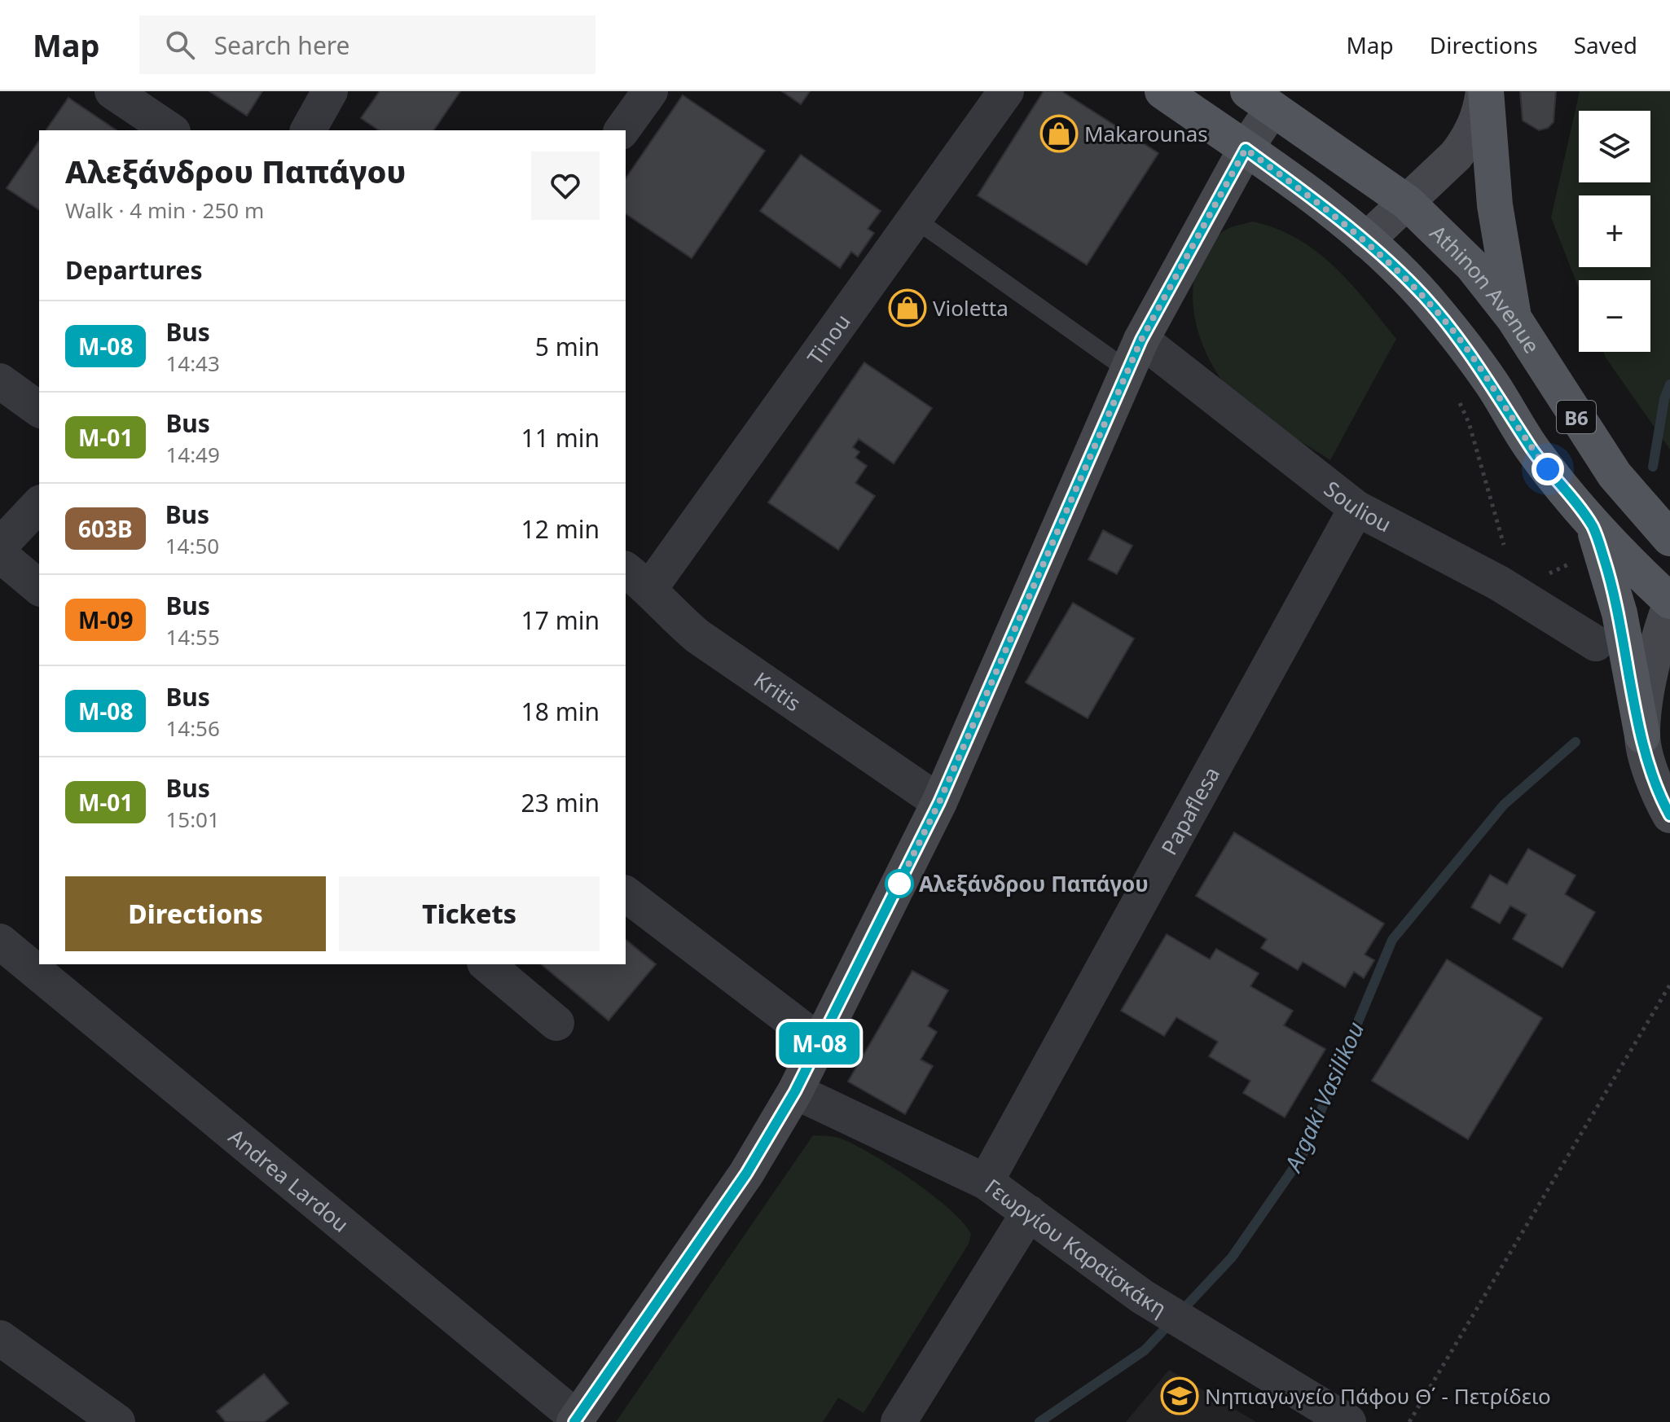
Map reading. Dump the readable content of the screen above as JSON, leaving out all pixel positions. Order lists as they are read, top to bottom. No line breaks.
{"streets":{"main road":["Athinon Avenue","B6"],"street":["Tinou","Souliou","Kritis","Papaflesa","Andrea Lardou","Γεωργίου Καραϊσκάκη"]},"crossings":[["Tinou","Kritis"],["Souliou","Papaflesa"],["Papaflesa","Γεωργίου Καραϊσκάκη"]],"water":["Argaki Vasilikou"],"places":{"shop":["Makarounas","Violetta"],"other":["Αλεξάνδρου Παπάγου"],"school or university":["Νηπιαγωγείο Πάφου Θ΄ - Πετρίδειο"]},"lines":["bus line M-08"],"page":{"header":"Map","search":"Search here","nav":["Map","Directions","Saved"],"on_map":"M-08","map_buttons":["+","−"],"heading":[["Αλεξάνδρου Παπάγου","Walk · 4 min · 250 m"],"Departures"],"list":[{"mark":"M-08","name":"Bus","note":"14:43","value":"5 min"},{"mark":"M-01","name":"Bus","note":"14:49","value":"11 min"},{"mark":"603B","name":"Bus","note":"14:50","value":"12 min"},{"mark":"M-09","name":"Bus","note":"14:55","value":"17 min"},{"mark":"M-08","name":"Bus","note":"14:56","value":"18 min"},{"mark":"M-01","name":"Bus","note":"15:01","value":"23 min"}],"buttons":["Directions","Tickets"]}}
